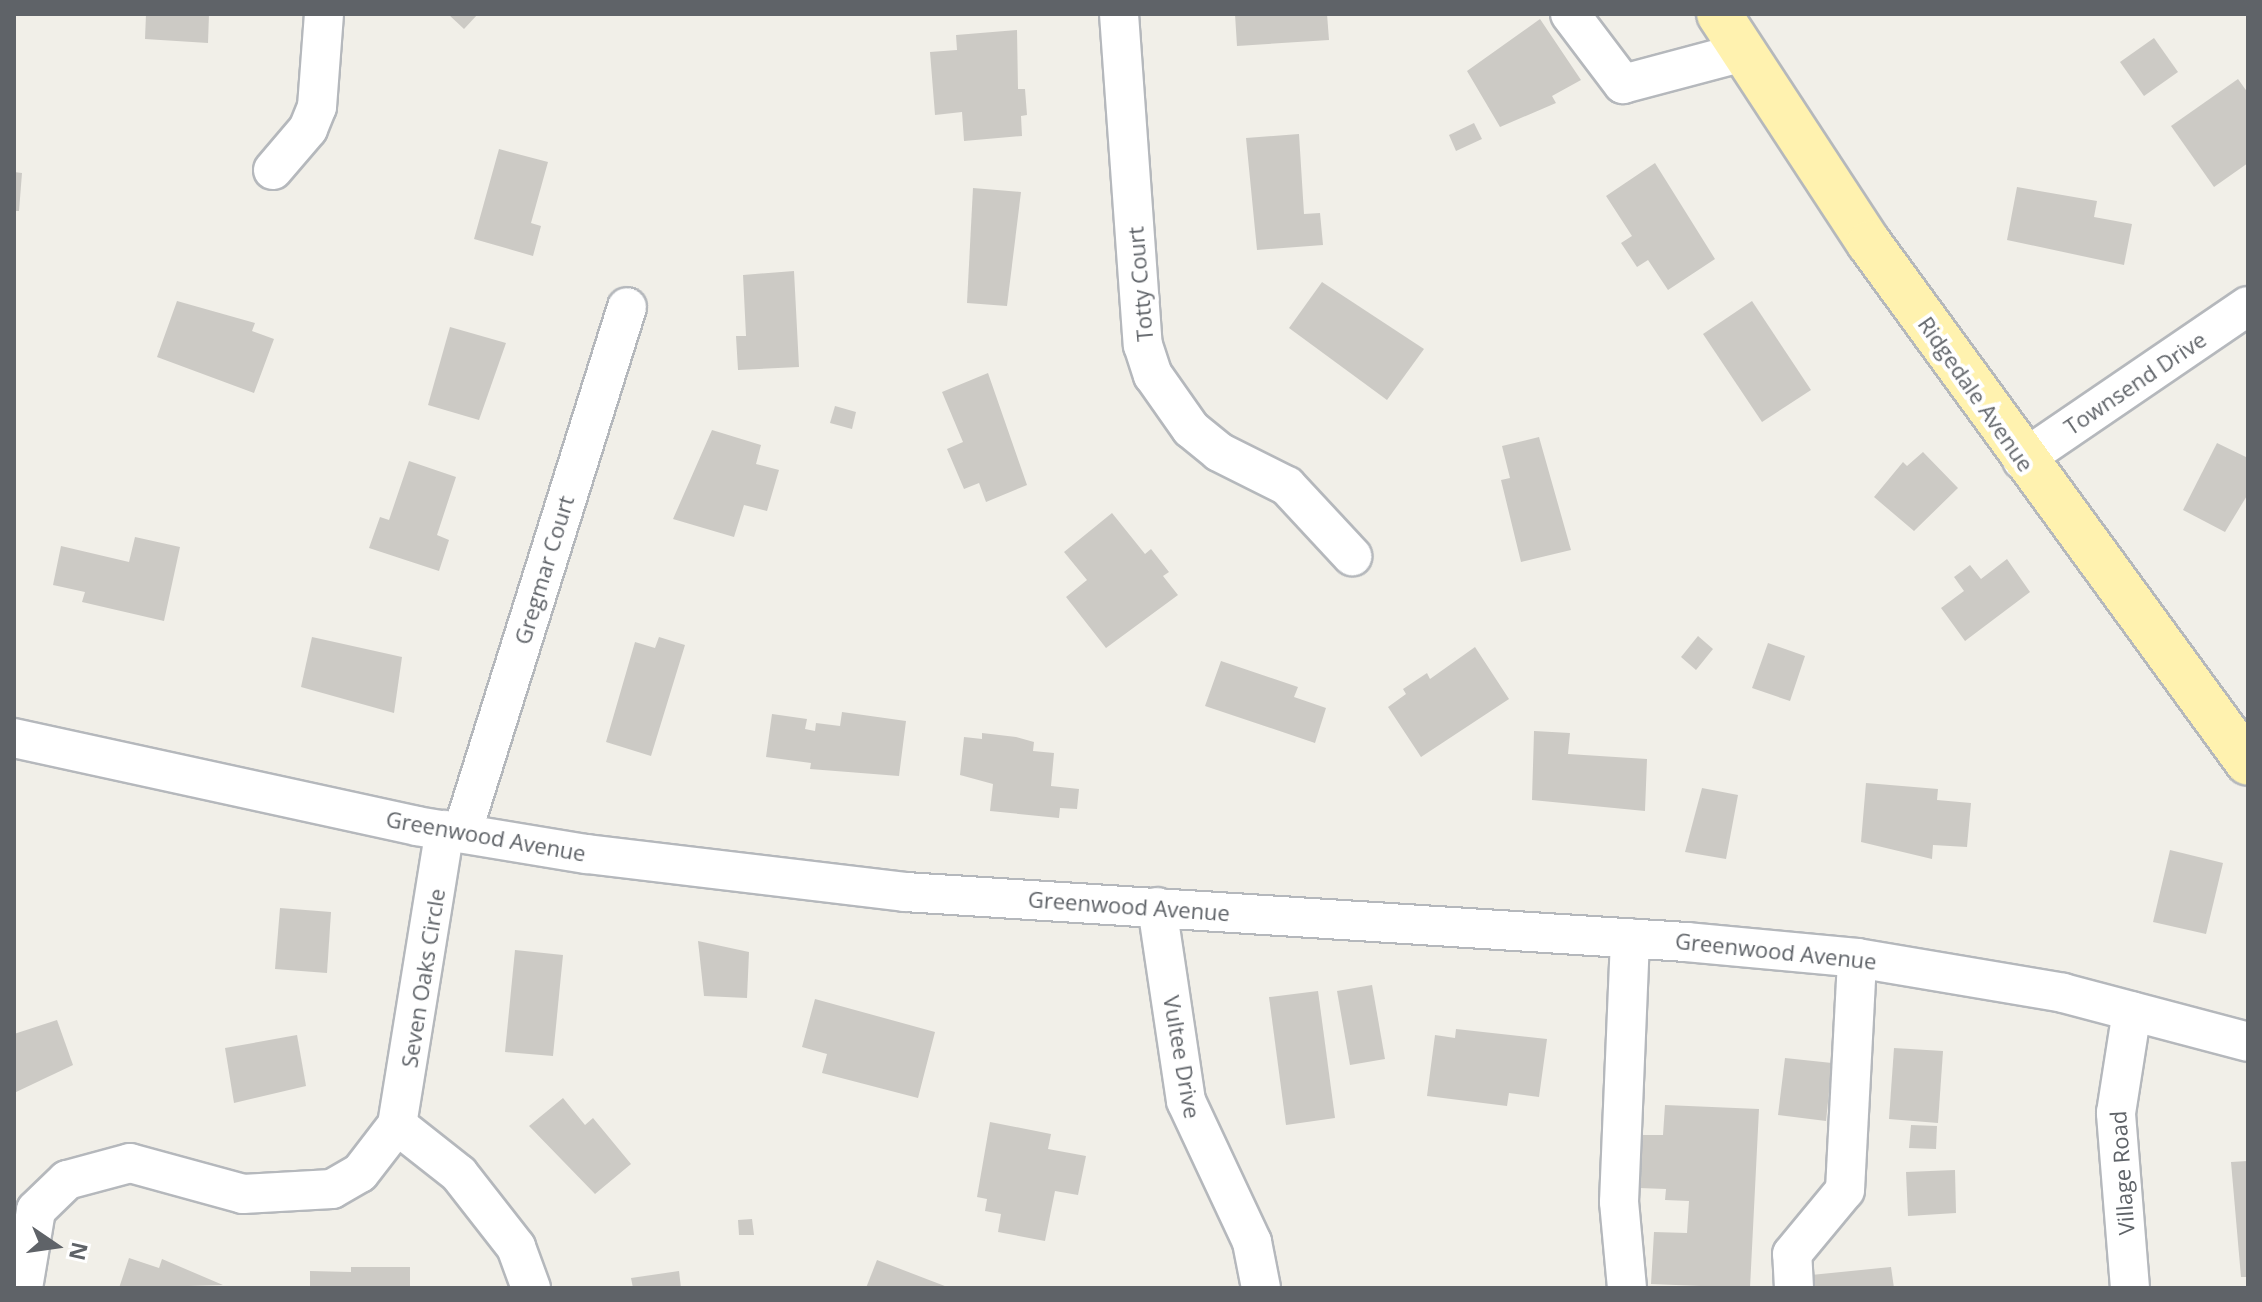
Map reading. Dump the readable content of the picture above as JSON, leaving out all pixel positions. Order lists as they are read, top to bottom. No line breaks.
{"streets":{"main road":["Ridgedale Avenue"],"street":["Totty Court","Townsend Drive","Gregmar Court","Greenwood Avenue","Seven Oaks Circle","Vultee Drive","Village Road"]},"crossings":[["Townsend Drive","Ridgedale Avenue"],["Gregmar Court","Greenwood Avenue"],["Gregmar Court","Seven Oaks Circle"],["Greenwood Avenue","Seven Oaks Circle"],["Greenwood Avenue","Vultee Drive"],["Greenwood Avenue","Village Road"]],"north":"right"}
